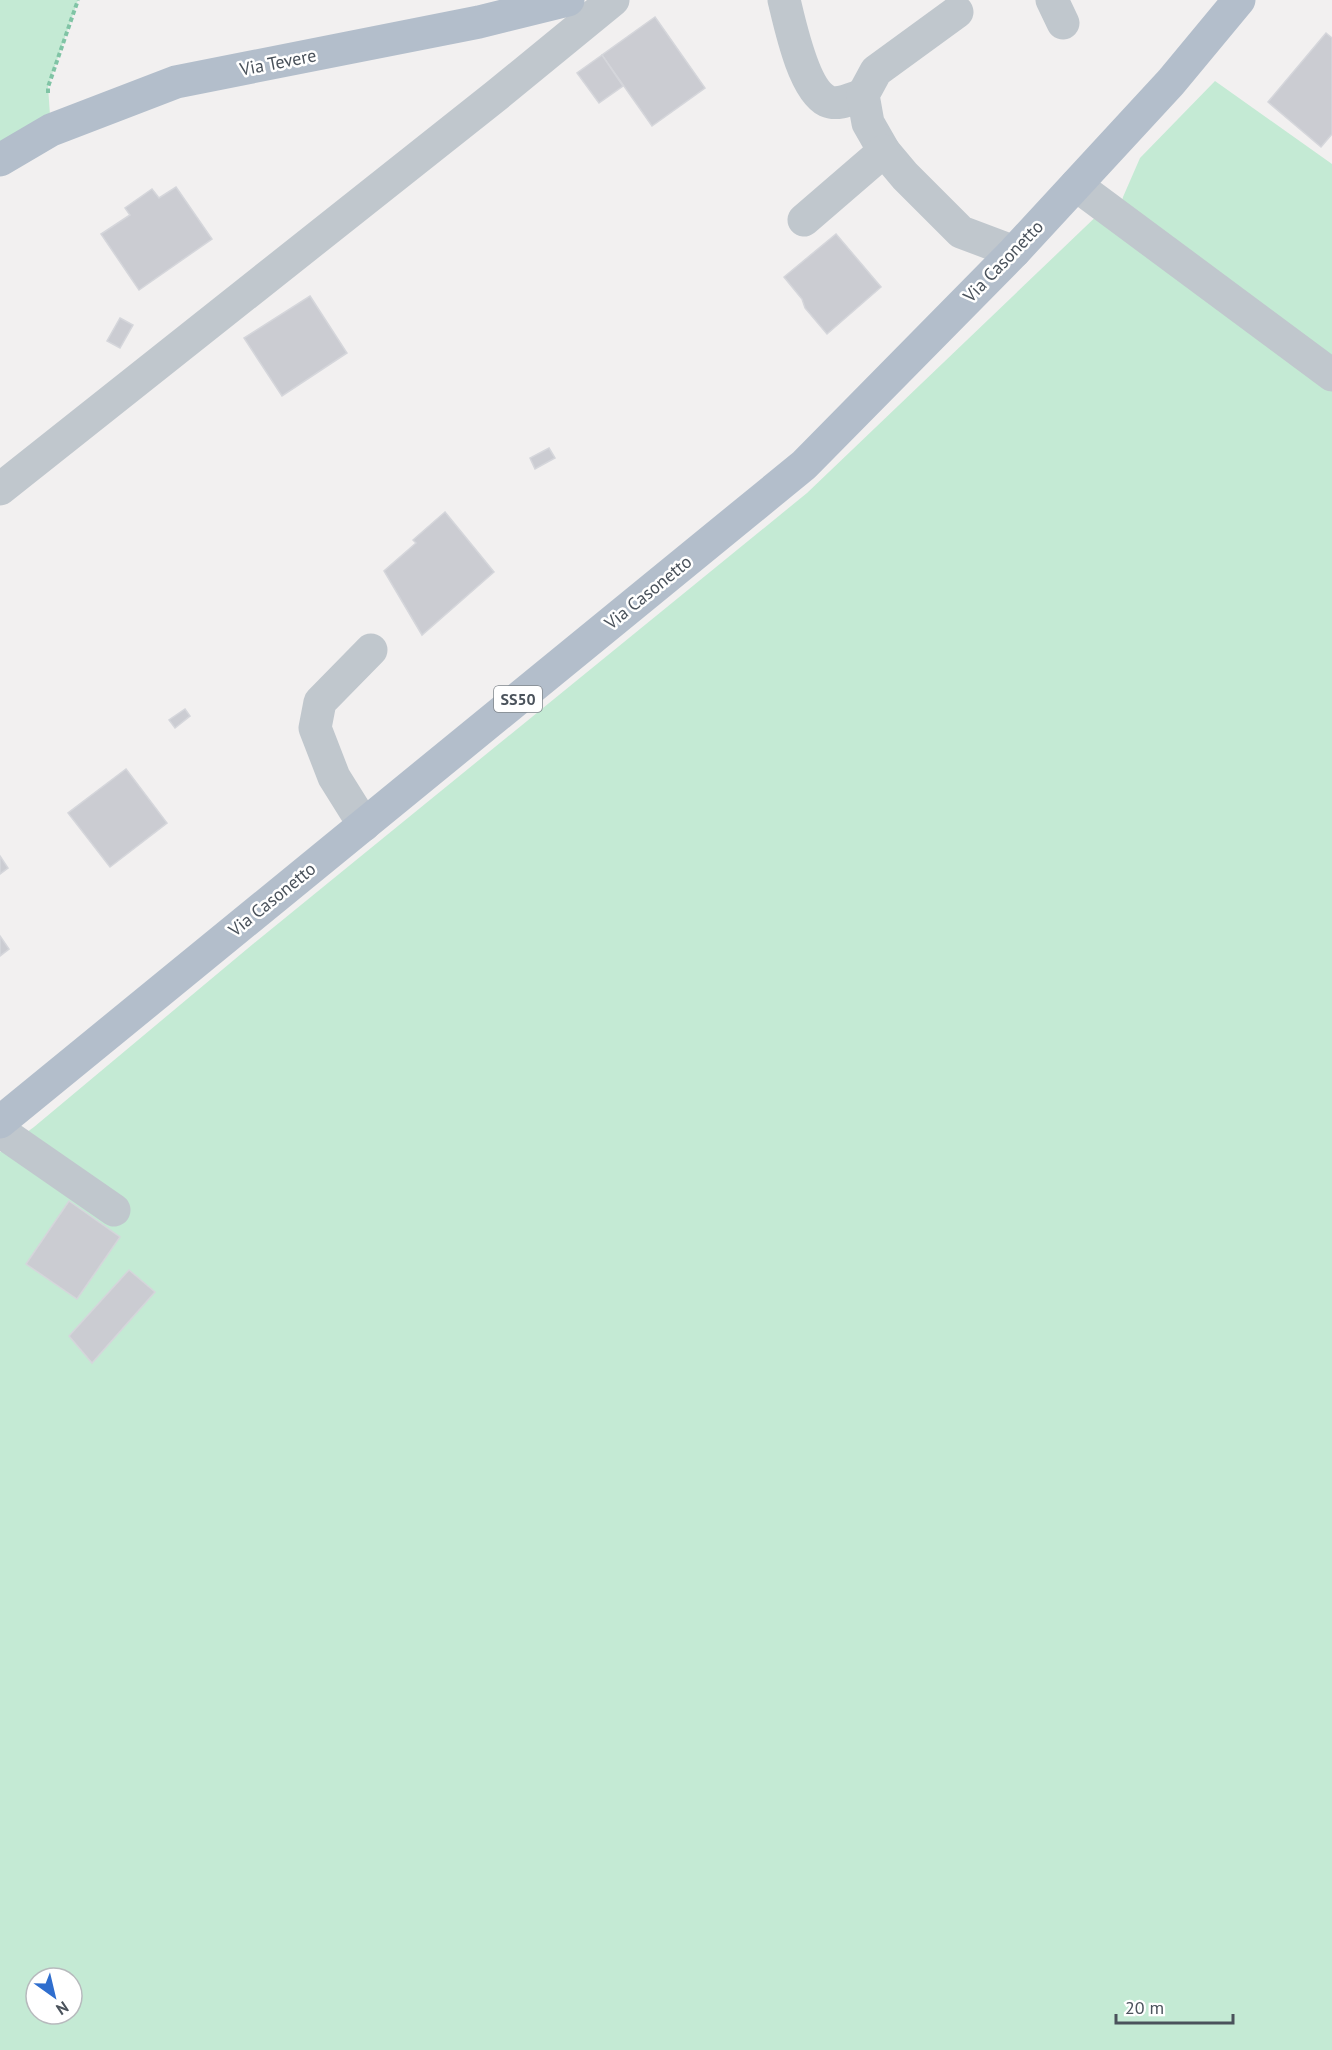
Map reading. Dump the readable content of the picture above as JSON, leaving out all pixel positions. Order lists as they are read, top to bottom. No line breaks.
{"streets":{"main road":["Via Tevere","Via Casonetto","SS50"]},"scale_bar":"20 m","north":"bottom right"}
